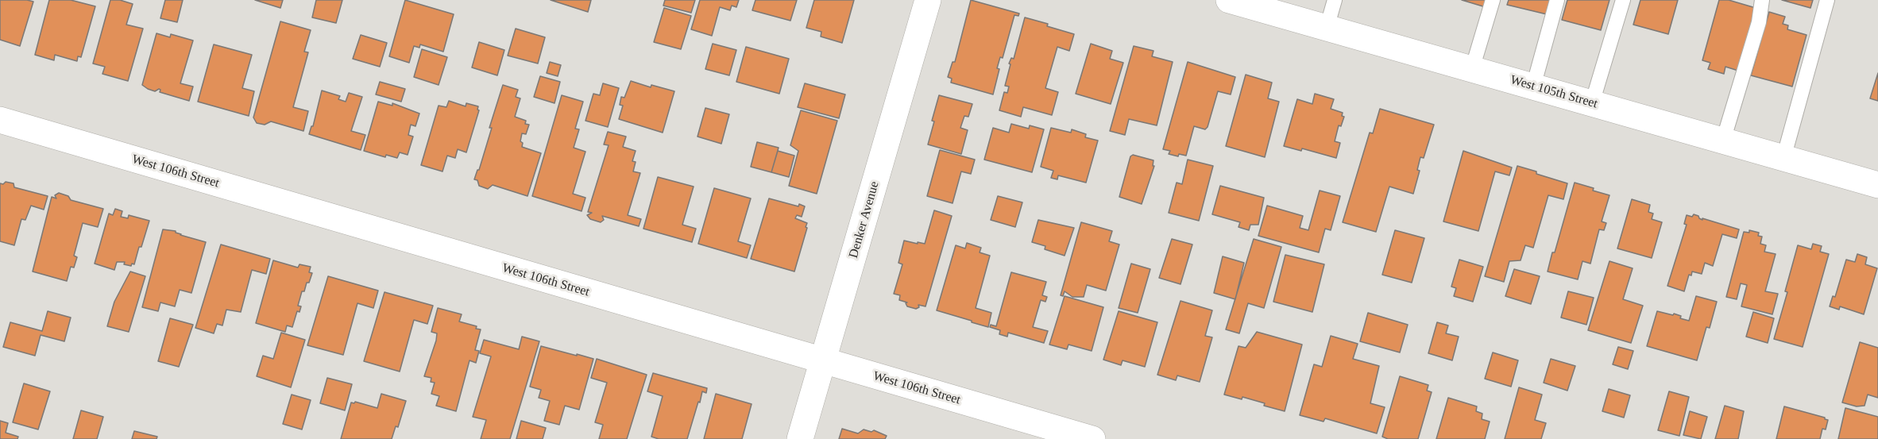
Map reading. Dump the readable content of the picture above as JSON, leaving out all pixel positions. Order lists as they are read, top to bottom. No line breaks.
{"streets":{"street":["West 105th Street","West 106th Street","Denker Avenue"]},"crossings":[["West 106th Street","Denker Avenue"]]}
